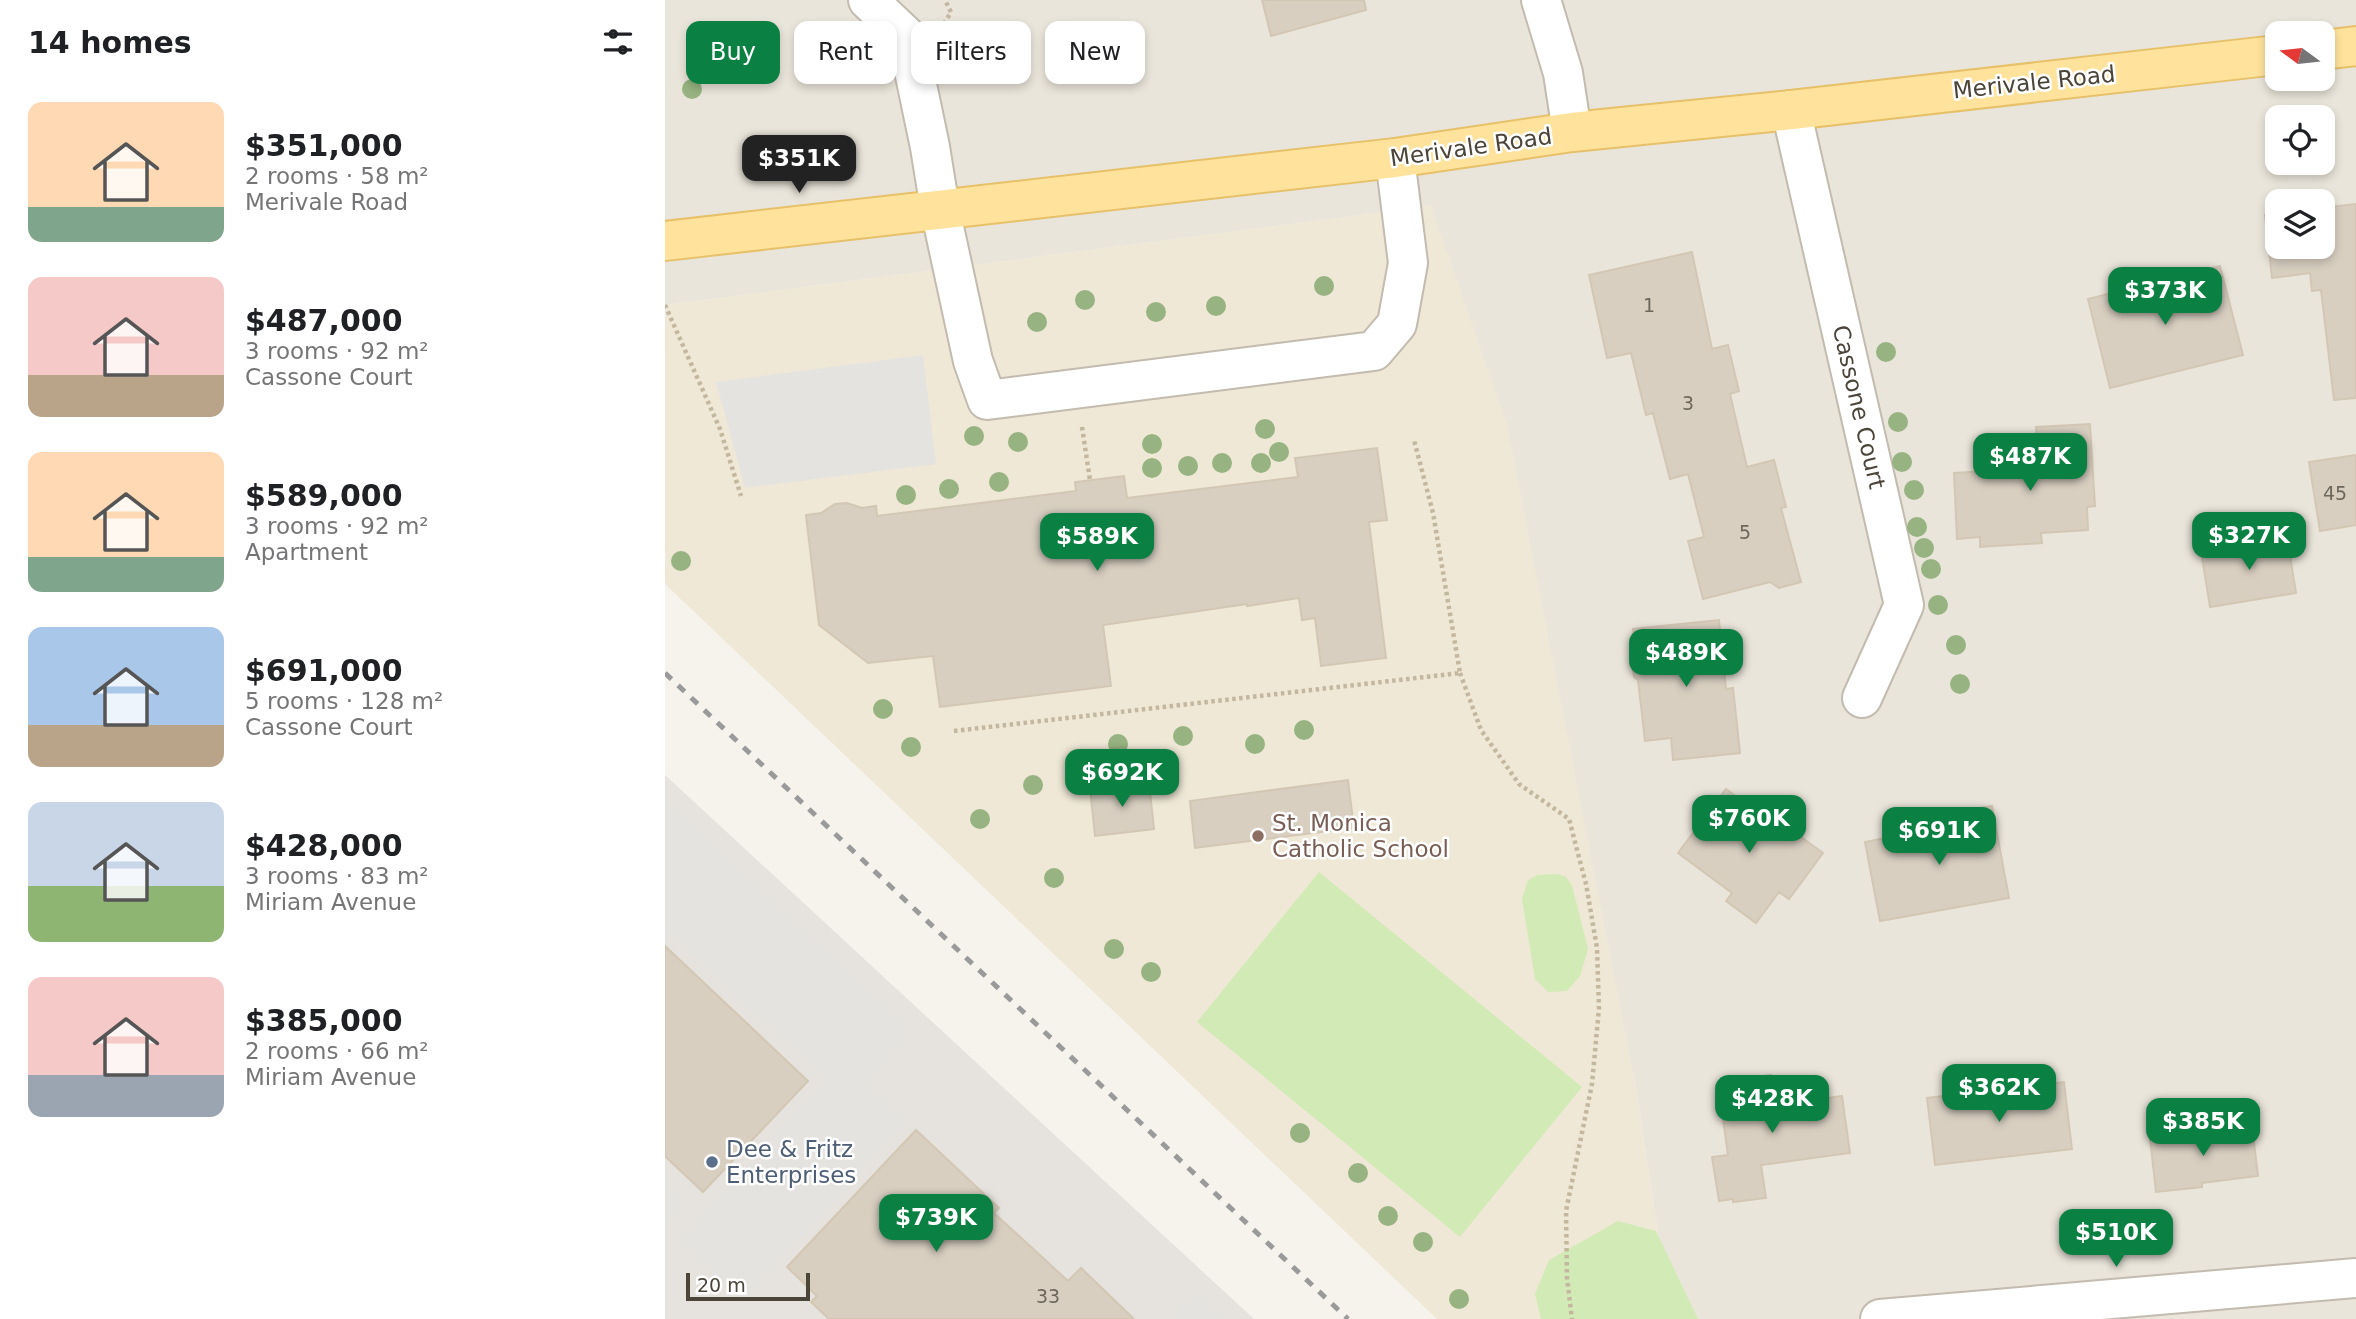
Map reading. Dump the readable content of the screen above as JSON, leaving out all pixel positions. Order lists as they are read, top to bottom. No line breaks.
{"streets":{"main road":["Merivale Road"],"street":["Cassone Court"]},"crossings":[["Merivale Road","Cassone Court"]],"places":["St. Monica Catholic School","Dee & Fritz Enterprises"],"house_numbers":["1","3","45","5","33"],"scale_bar":"20 m","north":"left","page":{"heading":"14 homes","chip":["Buy","Rent","Filters","New"],"list":[{"name":"$351,000","note":"2 rooms · 58 m² · Merivale Road"},{"name":"$487,000","note":"3 rooms · 92 m² · Cassone Court"},{"name":"$589,000","note":"3 rooms · 92 m² · Apartment"},{"name":"$691,000","note":"5 rooms · 128 m² · Cassone Court"},{"name":"$428,000","note":"3 rooms · 83 m² · Miriam Avenue"},{"name":"$385,000","note":"2 rooms · 66 m² · Miriam Avenue"}],"price":["$351K","$373K","$487K","$327K","$589K","$489K","$692K","$760K","$691K","$362K","$428K","$385K","$739K","$510K"],"scale":"20 m"}}
